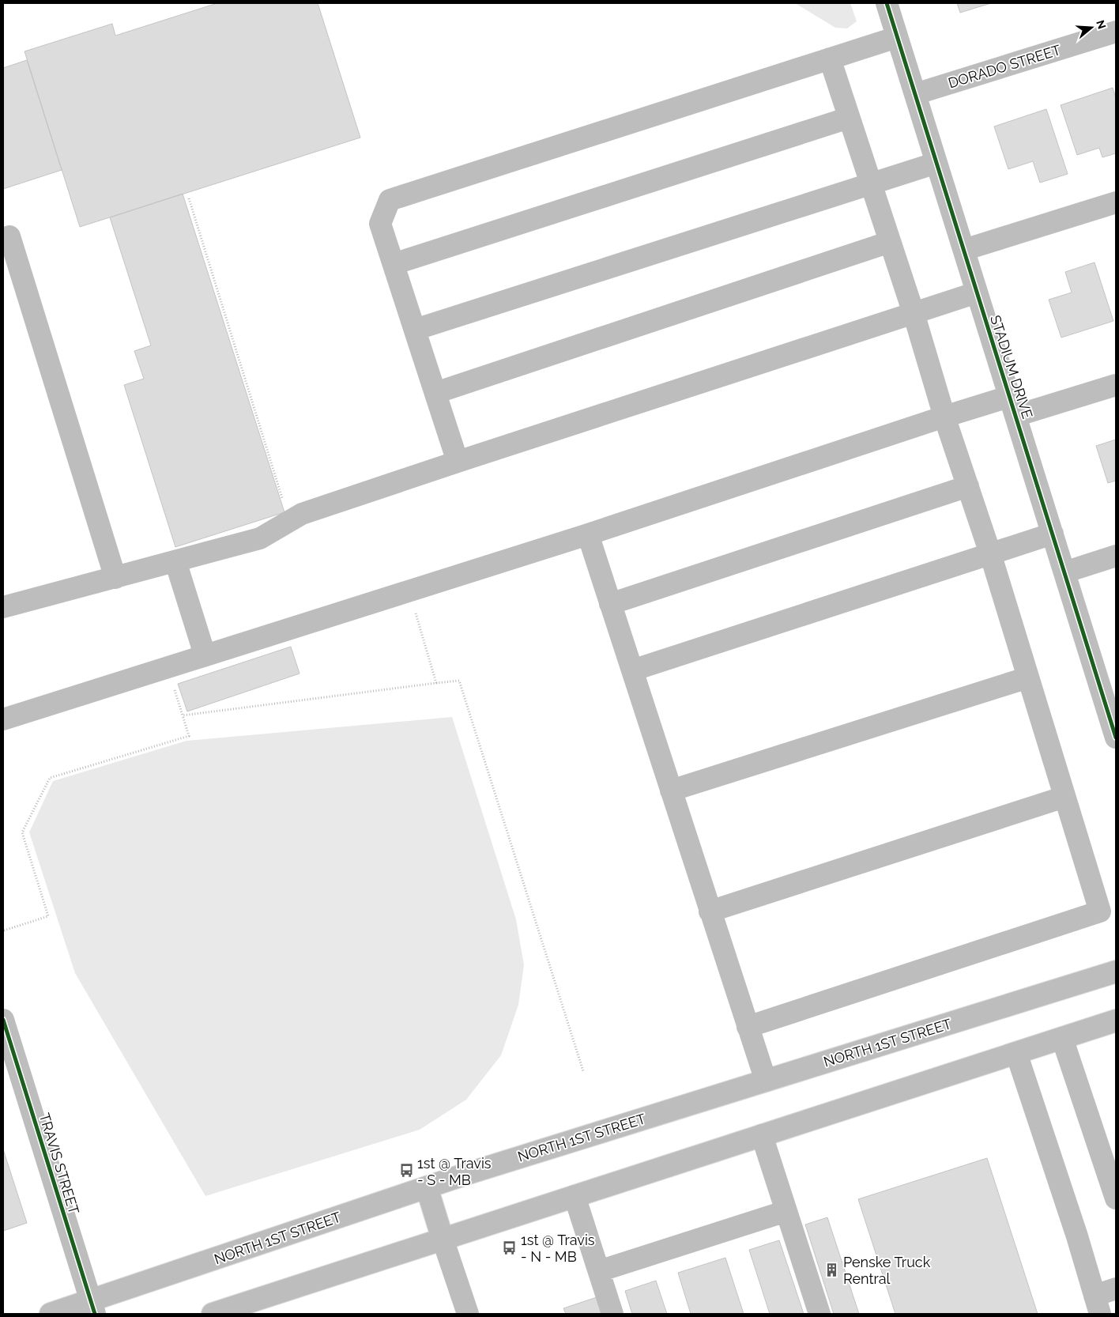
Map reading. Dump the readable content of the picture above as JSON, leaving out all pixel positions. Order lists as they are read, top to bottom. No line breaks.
{"streets":{"main road":["DORADO STREET","STADIUM DRIVE","NORTH 1ST STREET","TRAVIS STREET"]},"crossings":[["DORADO STREET","STADIUM DRIVE"],["NORTH 1ST STREET","TRAVIS STREET"]],"places":{"bus stop":["1st @ Travis - S - MB","1st @ Travis - N - MB"],"building":["Penske Truck Rentral"]},"north":"right"}
